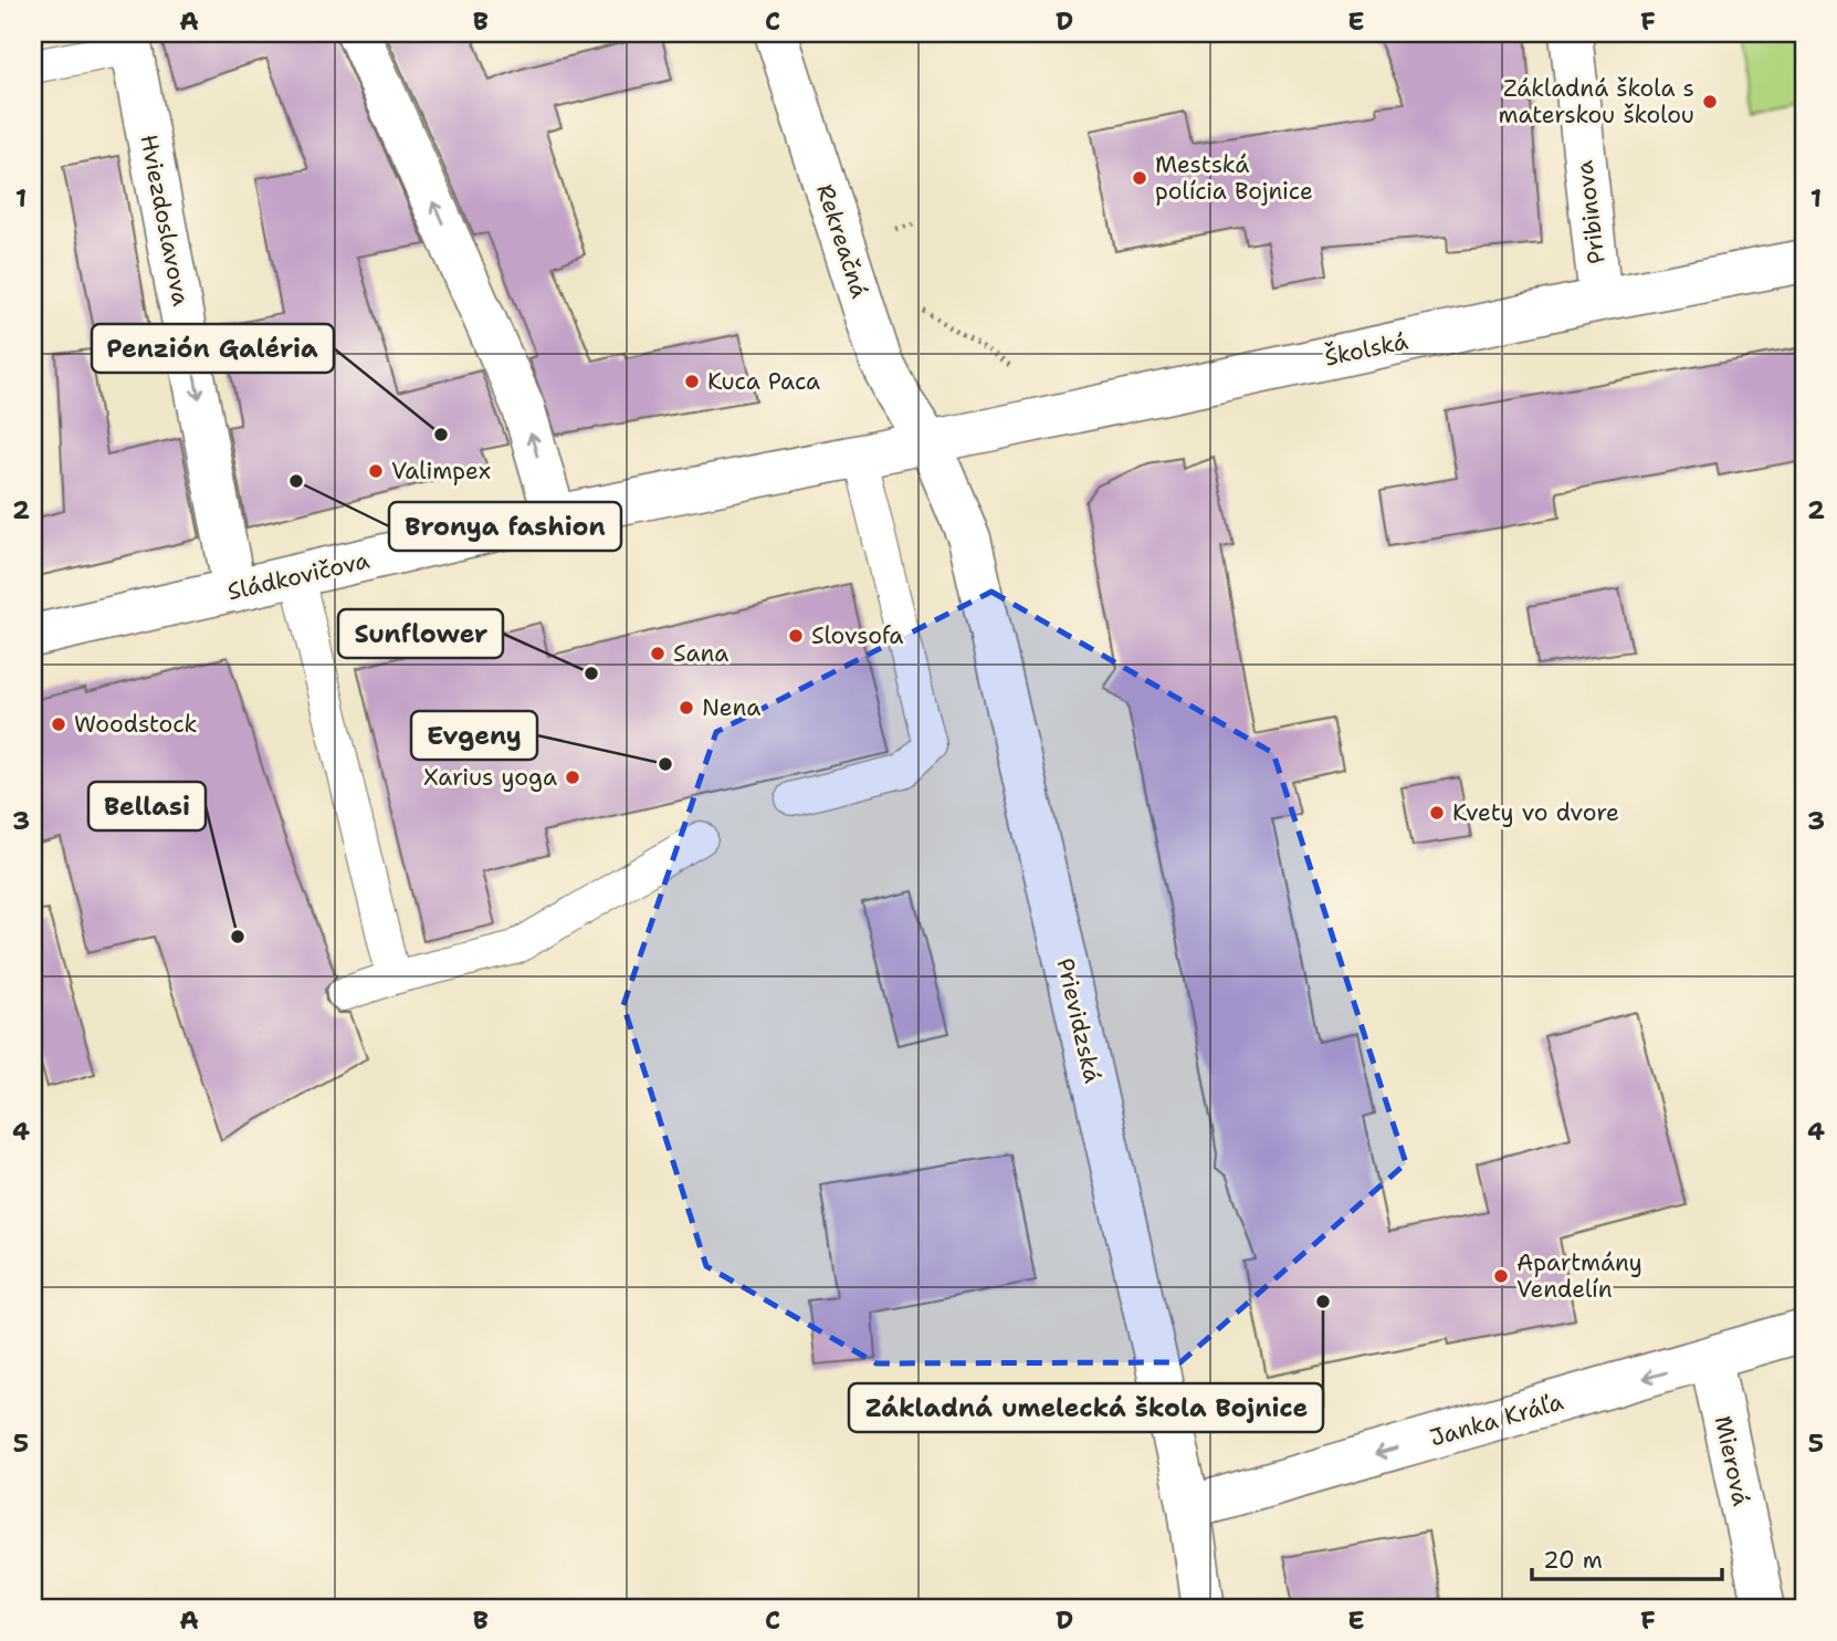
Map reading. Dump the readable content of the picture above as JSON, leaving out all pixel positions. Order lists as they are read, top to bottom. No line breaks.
{"streets":{"street":["Pribinova","Hviezdoslavova","Rekreačná","Školská","Sládkovičova","Prievidzská","Janka Kráľa","Mierová"]},"crossings":[["Pribinova","Školská"],["Hviezdoslavova","Sládkovičova"],["Rekreačná","Školská"],["Rekreačná","Sládkovičova"],["Rekreačná","Prievidzská"],["Školská","Sládkovičova"],["Školská","Prievidzská"],["Sládkovičova","Prievidzská"],["Prievidzská","Janka Kráľa"],["Janka Kráľa","Mierová"]],"one_way":["Janka Kráľa"],"places":["Základná škola s materskou školou","Mestská polícia Bojnice","Kuca Paca","Penzión Galéria","Valimpex","Bronya fashion","Slovsofa","Sana","Sunflower","Nena","Woodstock","Evgeny","Xarius yoga","Kvety vo dvore","Bellasi","Apartmány Vendelín","Základná umelecká škola Bojnice"],"scale_bar":"20 m","grid":{"columns":["A","B","C","D","E","F"],"rows":["1","2","3","4","5"]}}
